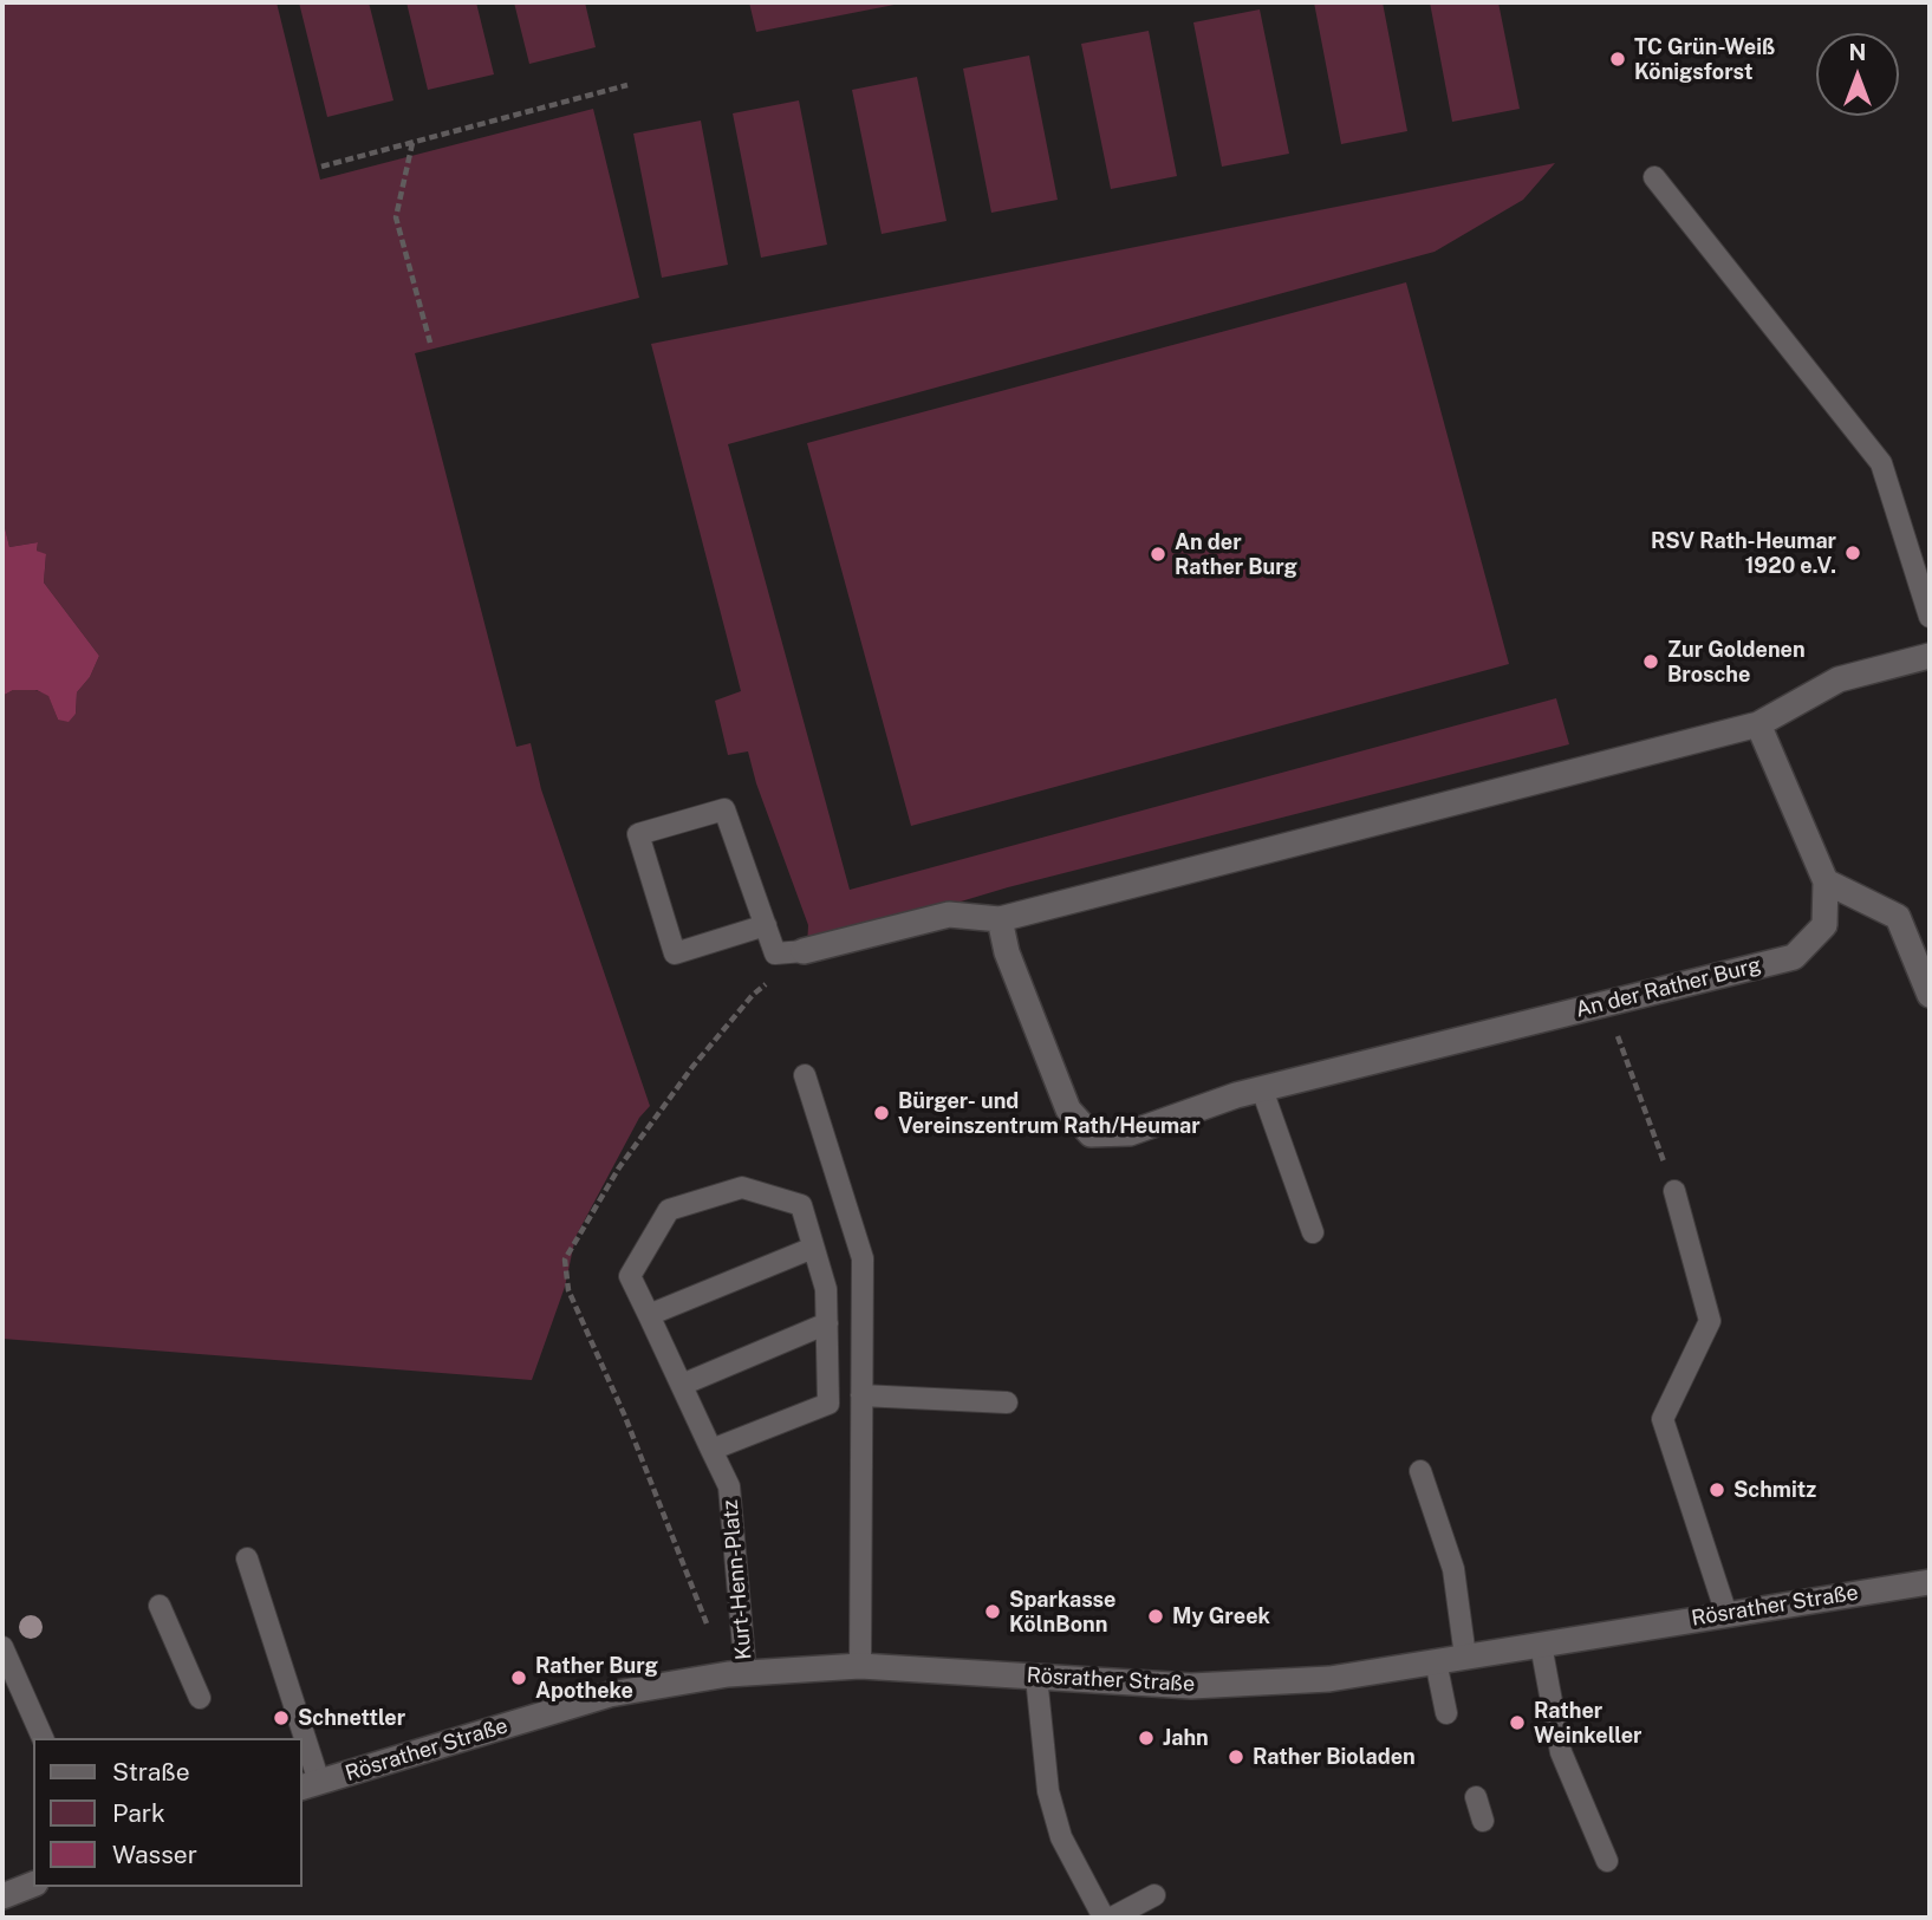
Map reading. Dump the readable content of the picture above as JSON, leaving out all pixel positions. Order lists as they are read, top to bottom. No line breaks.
{"streets":{"street":["An der Rather Burg","Rösrather Straße"],"lane":["Kurt-Henn-Platz"]},"crossings":[["Kurt-Henn-Platz","Rösrather Straße"]],"places":["TC Grün-Weiß Königsforst","RSV Rath-Heumar 1920 e.V.","An der Rather Burg","Zur Goldenen Brosche","Bürger- und Vereinszentrum Rath/Heumar","Schmitz","Sparkasse KölnBonn","My Greek","Rather Burg Apotheke","Schnettler","Rather Weinkeller","Jahn","Rather Bioladen"],"legend":["Straße","Park","Wasser"],"north":"top"}
